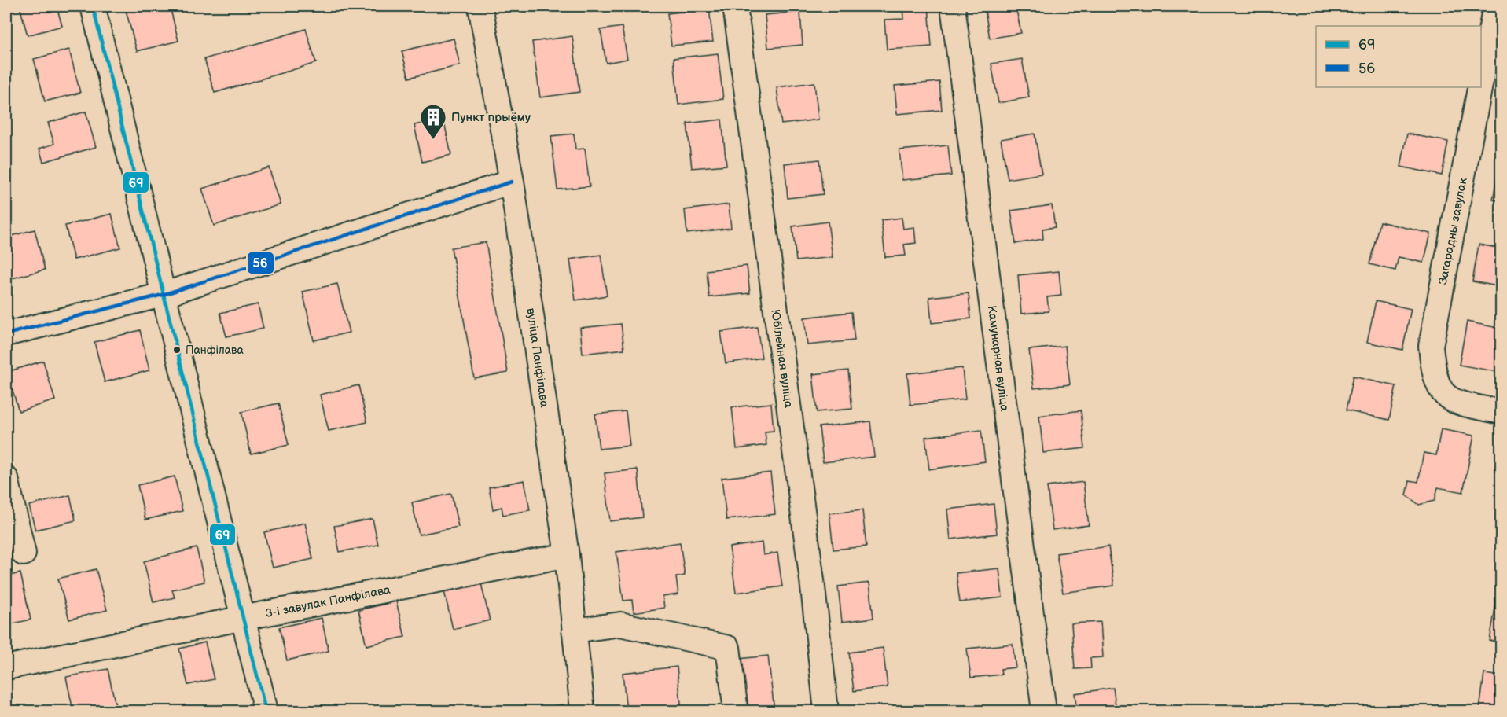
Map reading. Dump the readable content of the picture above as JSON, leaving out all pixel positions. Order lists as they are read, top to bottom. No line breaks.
{"streets":{"street":["Загарадны завулак","вуліца Панфілава","Юбілейная вуліца","Камунарная вуліца","3-і завулак Панфілава"]},"crossings":[["вуліца Панфілава","3-і завулак Панфілава"]],"places":{"building":["Пункт прыёму"],"other":["Панфілава"]},"lines":["transit line 69","transit line 56"],"legend":["69","56"]}
